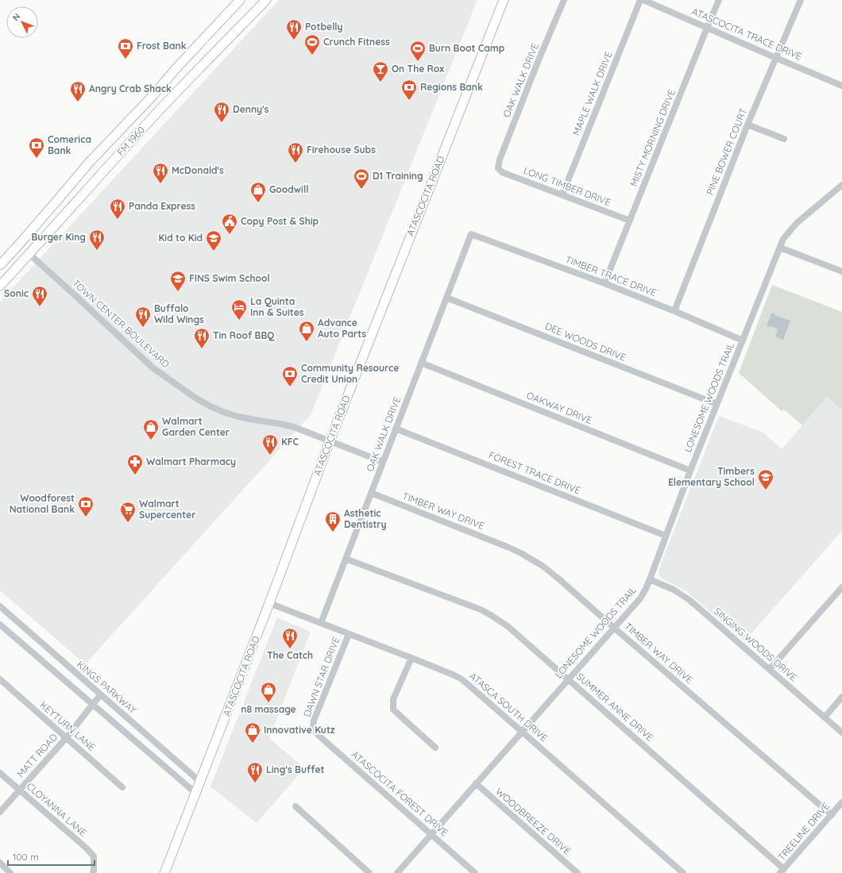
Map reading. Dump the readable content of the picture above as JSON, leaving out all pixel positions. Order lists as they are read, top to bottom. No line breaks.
{"streets":{"main road":["FM 1960","ATASCOCITA ROAD"],"street":["ATASCOCITA TRACE DRIVE","OAK WALK DRIVE","MAPLE WALK DRIVE","MISTY MORNING DRIVE","PINE BOWER COURT","LONG TIMBER DRIVE","TIMBER TRACE DRIVE","TOWN CENTER BOULEVARD","DEE WOODS DRIVE","LONESOME WOODS TRAIL","OAKWAY DRIVE","FOREST TRACE DRIVE","TIMBER WAY DRIVE","SINGING WOODS DRIVE","DAWN STAR DRIVE","KINGS PARKWAY","ATASCA SOUTH DRIVE","SUMMER ANNE DRIVE","KEYTURN LANE","MATT ROAD","ATASCOCITA FOREST DRIVE","CLOYANNA LANE","WOODBREEZE DRIVE","TREELINE DRIVE"]},"crossings":[["ATASCOCITA TRACE DRIVE","MISTY MORNING DRIVE"],["ATASCOCITA TRACE DRIVE","PINE BOWER COURT"],["OAK WALK DRIVE","LONG TIMBER DRIVE"],["OAK WALK DRIVE","TIMBER TRACE DRIVE"],["OAK WALK DRIVE","TOWN CENTER BOULEVARD"],["OAK WALK DRIVE","DEE WOODS DRIVE"],["OAK WALK DRIVE","OAKWAY DRIVE"],["OAK WALK DRIVE","FOREST TRACE DRIVE"],["OAK WALK DRIVE","TIMBER WAY DRIVE"],["OAK WALK DRIVE","ATASCA SOUTH DRIVE"],["OAK WALK DRIVE","SUMMER ANNE DRIVE"],["MAPLE WALK DRIVE","LONG TIMBER DRIVE"],["MISTY MORNING DRIVE","LONG TIMBER DRIVE"],["MISTY MORNING DRIVE","TIMBER TRACE DRIVE"],["FM 1960","TOWN CENTER BOULEVARD"],["PINE BOWER COURT","TIMBER TRACE DRIVE"],["ATASCOCITA ROAD","TOWN CENTER BOULEVARD"],["ATASCOCITA ROAD","KINGS PARKWAY"],["ATASCOCITA ROAD","ATASCA SOUTH DRIVE"],["TIMBER TRACE DRIVE","LONESOME WOODS TRAIL"],["DEE WOODS DRIVE","LONESOME WOODS TRAIL"],["LONESOME WOODS TRAIL","OAKWAY DRIVE"],["LONESOME WOODS TRAIL","FOREST TRACE DRIVE"],["LONESOME WOODS TRAIL","TIMBER WAY DRIVE"],["LONESOME WOODS TRAIL","SINGING WOODS DRIVE"],["LONESOME WOODS TRAIL","ATASCA SOUTH DRIVE"],["LONESOME WOODS TRAIL","SUMMER ANNE DRIVE"],["LONESOME WOODS TRAIL","ATASCOCITA FOREST DRIVE"],["LONESOME WOODS TRAIL","WOODBREEZE DRIVE"],["TIMBER WAY DRIVE","TREELINE DRIVE"],["DAWN STAR DRIVE","ATASCA SOUTH DRIVE"],["DAWN STAR DRIVE","ATASCOCITA FOREST DRIVE"],["KINGS PARKWAY","MATT ROAD"],["SUMMER ANNE DRIVE","TREELINE DRIVE"],["KEYTURN LANE","MATT ROAD"],["MATT ROAD","CLOYANNA LANE"]],"places":{"restaurant":["Potbelly","Angry Crab Shack","Denny's","Firehouse Subs","McDonald's","Panda Express","Burger King","Sonic","Buffalo Wild Wings","Tin Roof BBQ","KFC","The Catch","Ling's Buffet"],"sports":["Crunch Fitness","Burn Boot Camp","D1 Training"],"bank":["Frost Bank","Regions Bank","Comerica Bank","Community Resource Credit Union","Woodforest National Bank"],"bar":["On The Rox"],"shop":["Goodwill","Advance Auto Parts","Walmart Garden Center","n8 massage","Innovative Kutz"],"public building":["Copy Post & Ship"],"school or university":["Kid to Kid","FINS Swim School","Timbers Elementary School"],"hotel":["La Quinta Inn & Suites"],"pharmacy":["Walmart Pharmacy"],"supermarket":["Walmart Supercenter"],"building":["Asthetic Dentistry"]},"scale_bar":"100 m","north":"top left"}
